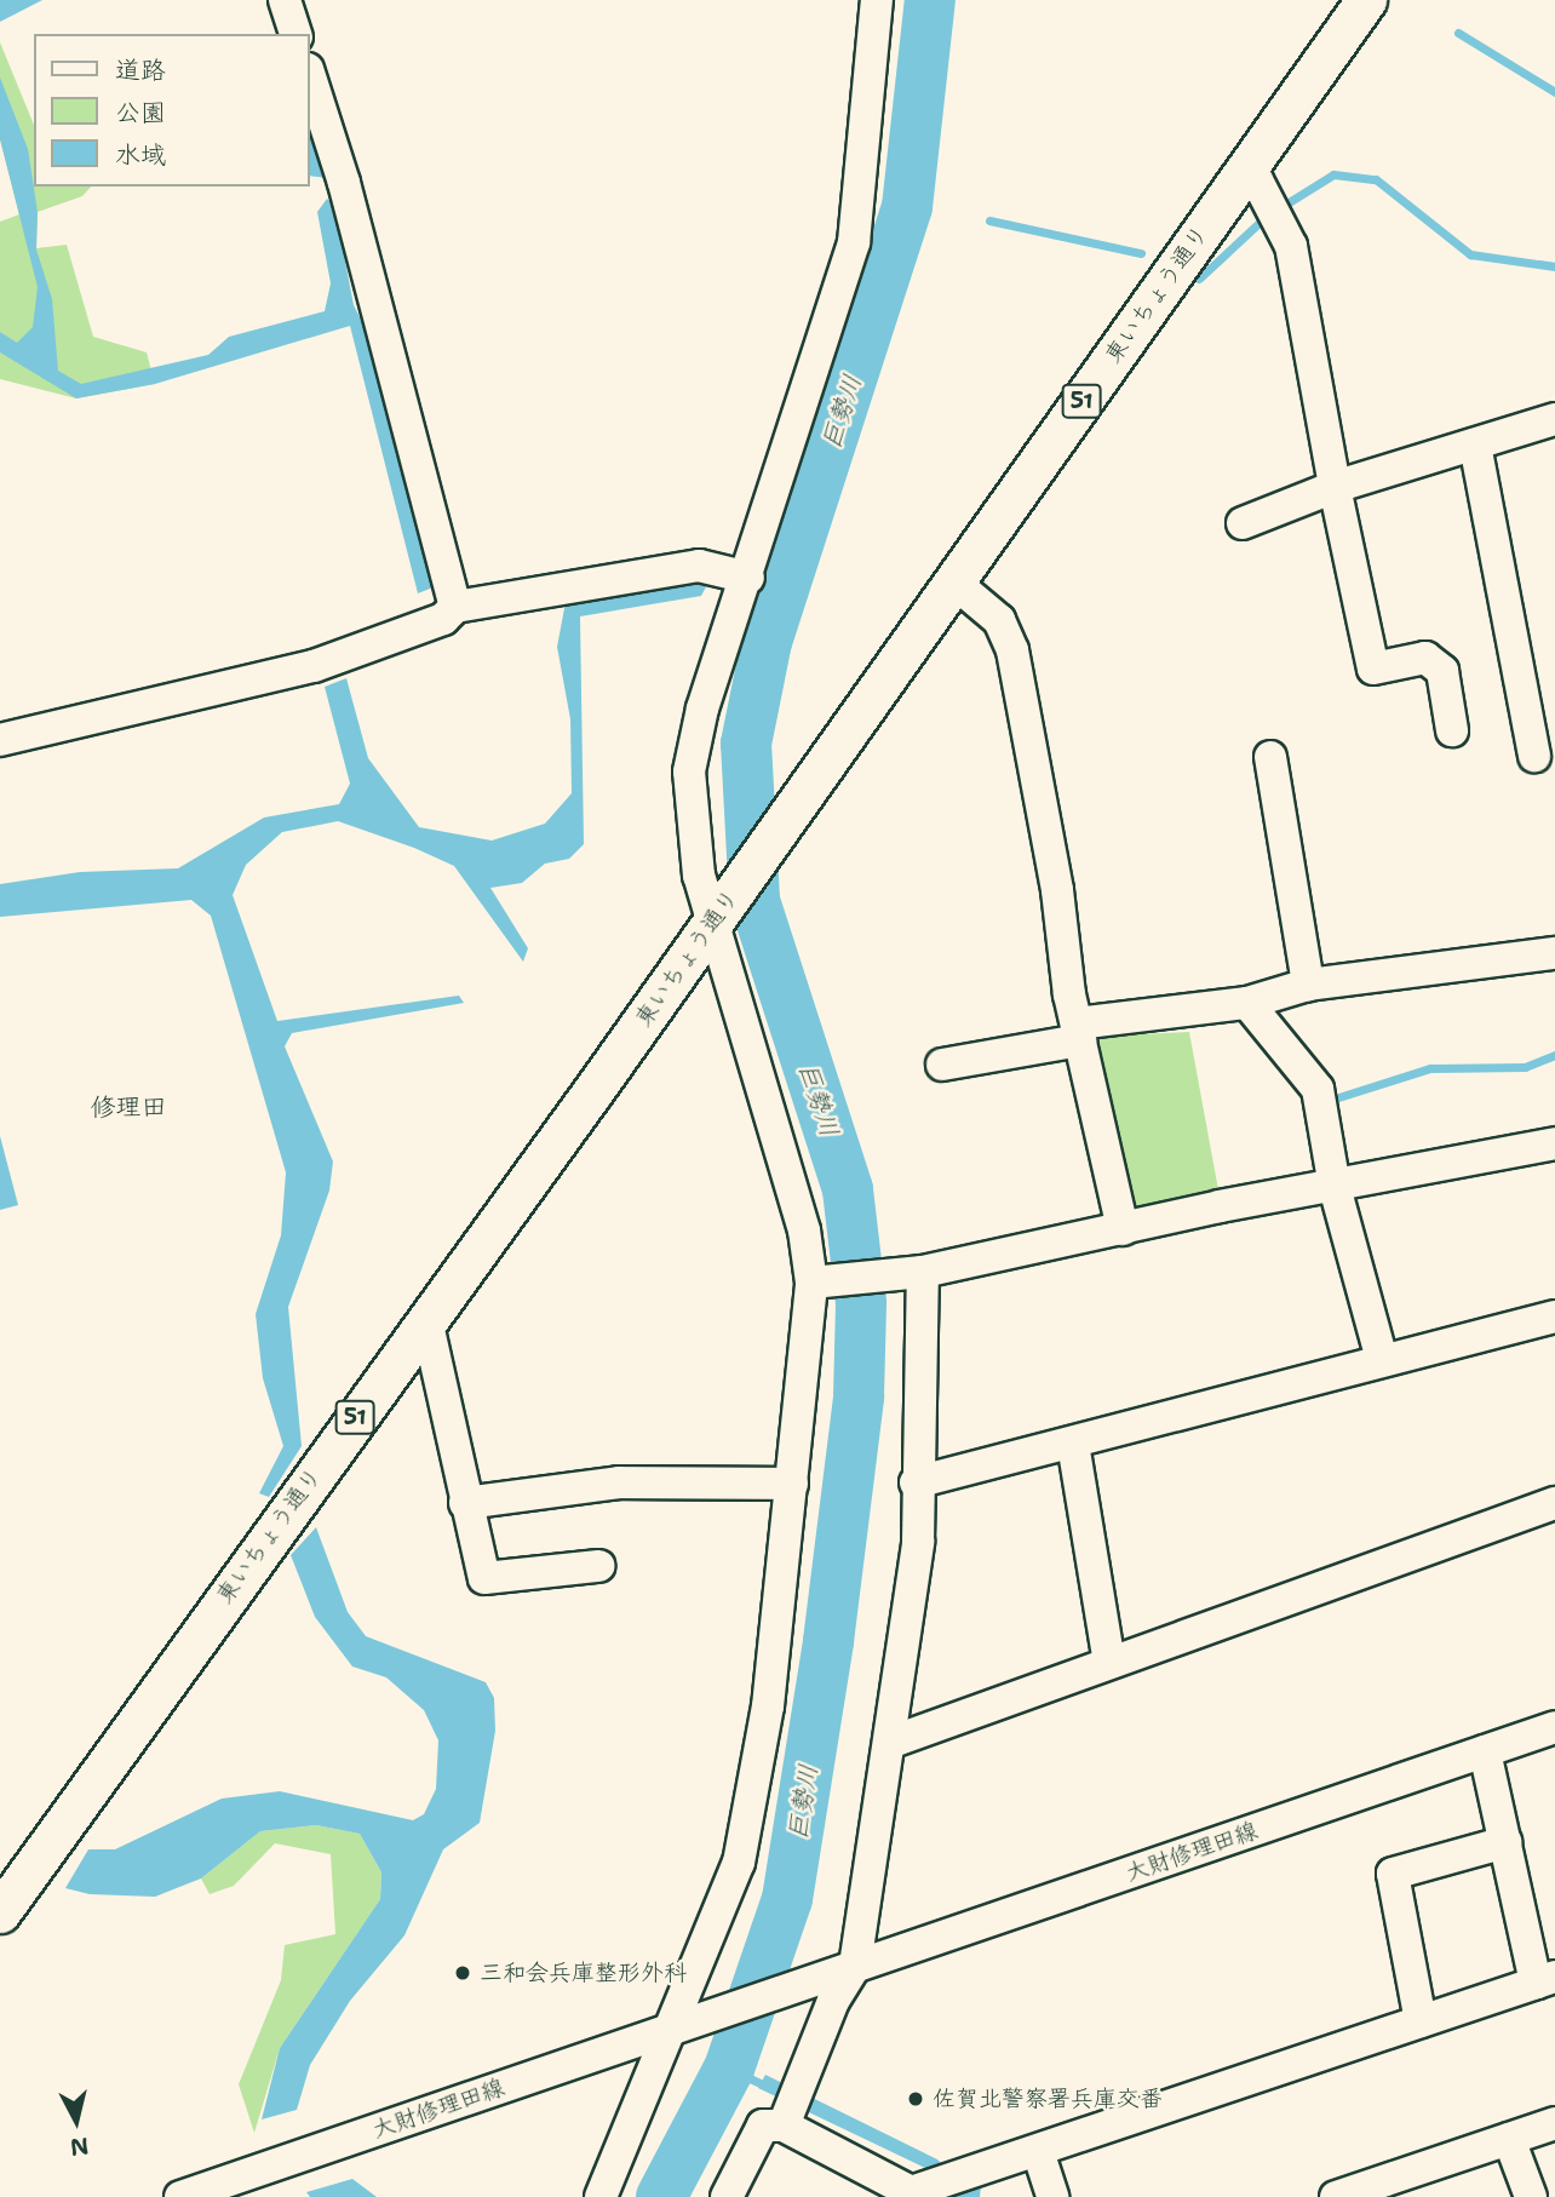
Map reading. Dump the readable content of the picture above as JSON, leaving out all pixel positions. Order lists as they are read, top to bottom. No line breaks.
{"streets":{"main road":["東いちょう通り","51"],"street":["大財修理田線"]},"districts":["修理田"],"water":["巨勢川"],"places":["三和会兵庫整形外科","佐賀北警察署兵庫交番"],"legend":["道路","公園","水域"],"north":"bottom"}
